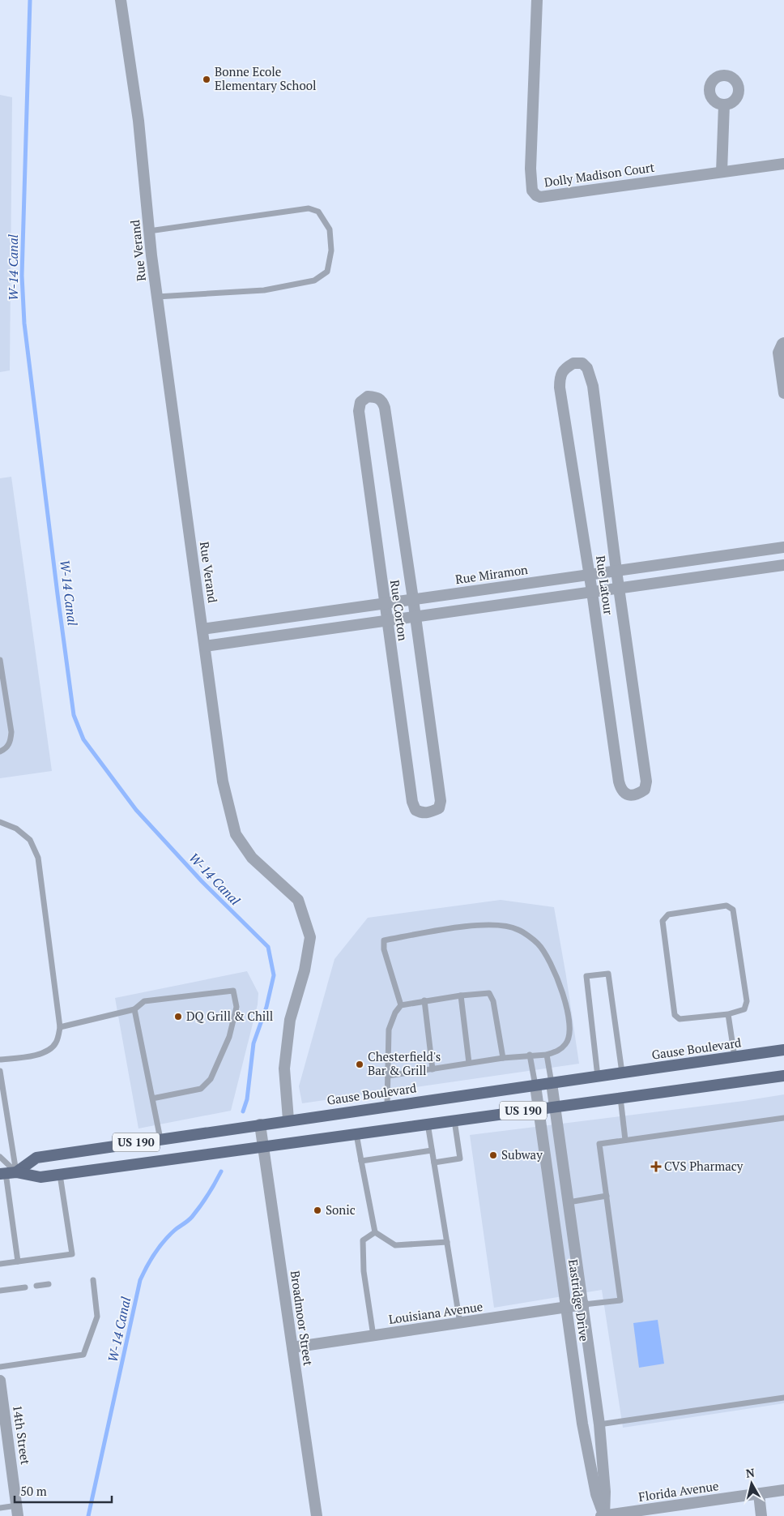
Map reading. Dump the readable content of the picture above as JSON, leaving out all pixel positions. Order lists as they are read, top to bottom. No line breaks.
{"streets":{"main road":["Gause Boulevard","US 190"],"street":["Dolly Madison Court","Rue Verand","Rue Miramon","Rue Latour","Rue Corton","Eastridge Drive","Louisiana Avenue","Broadmoor Street","14th Street","Florida Avenue"]},"crossings":[["Rue Verand","Rue Miramon"],["Rue Verand","Gause Boulevard"],["Rue Miramon","Rue Latour"],["Rue Miramon","Rue Corton"],["Gause Boulevard","US 190"],["Gause Boulevard","Eastridge Drive"],["Gause Boulevard","Broadmoor Street"],["US 190","Eastridge Drive"],["US 190","Broadmoor Street"],["Eastridge Drive","Louisiana Avenue"],["Eastridge Drive","Florida Avenue"],["Louisiana Avenue","Broadmoor Street"]],"water":["W-14 Canal"],"places":{"other":["Bonne Ecole Elementary School","DQ Grill & Chill","Chesterfield's Bar & Grill","Subway","Sonic"],"health":["CVS Pharmacy"]},"scale_bar":"50 m","north":"top"}
